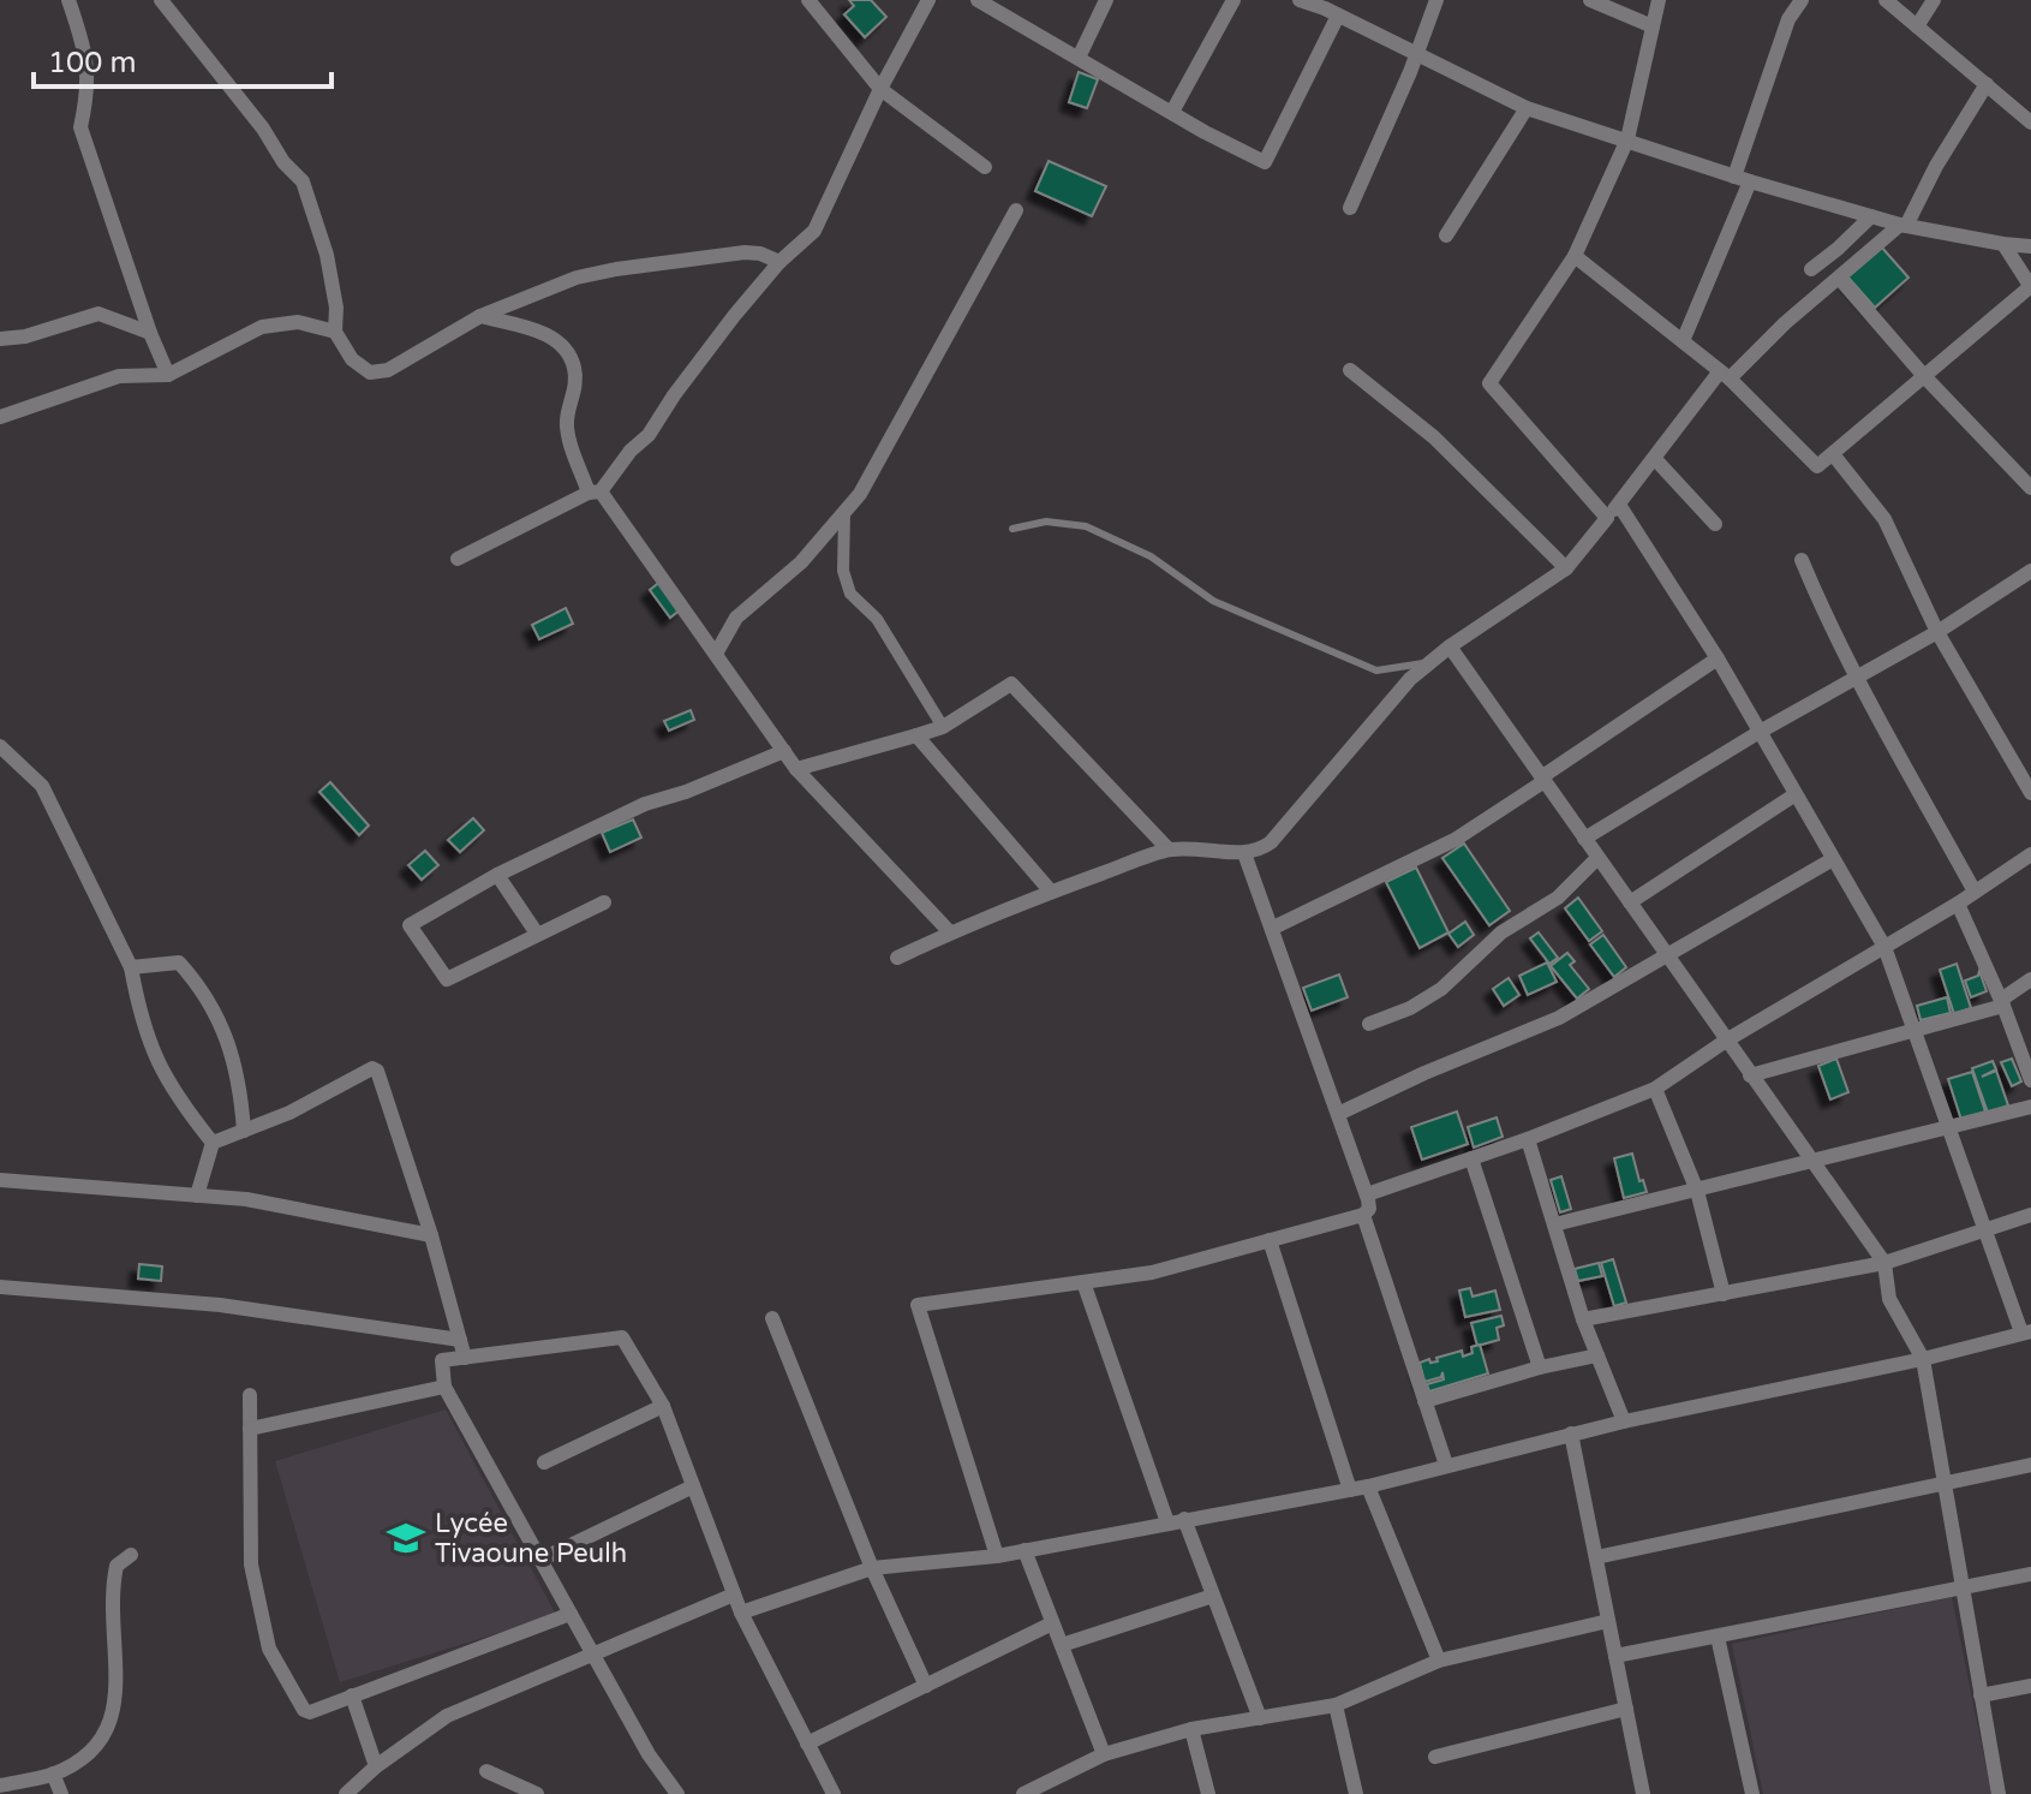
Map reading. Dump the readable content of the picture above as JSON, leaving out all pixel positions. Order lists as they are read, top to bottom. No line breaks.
{"places":{"school or university":["Lycée Tivaoune Peulh"]},"scale_bar":"100 m"}
